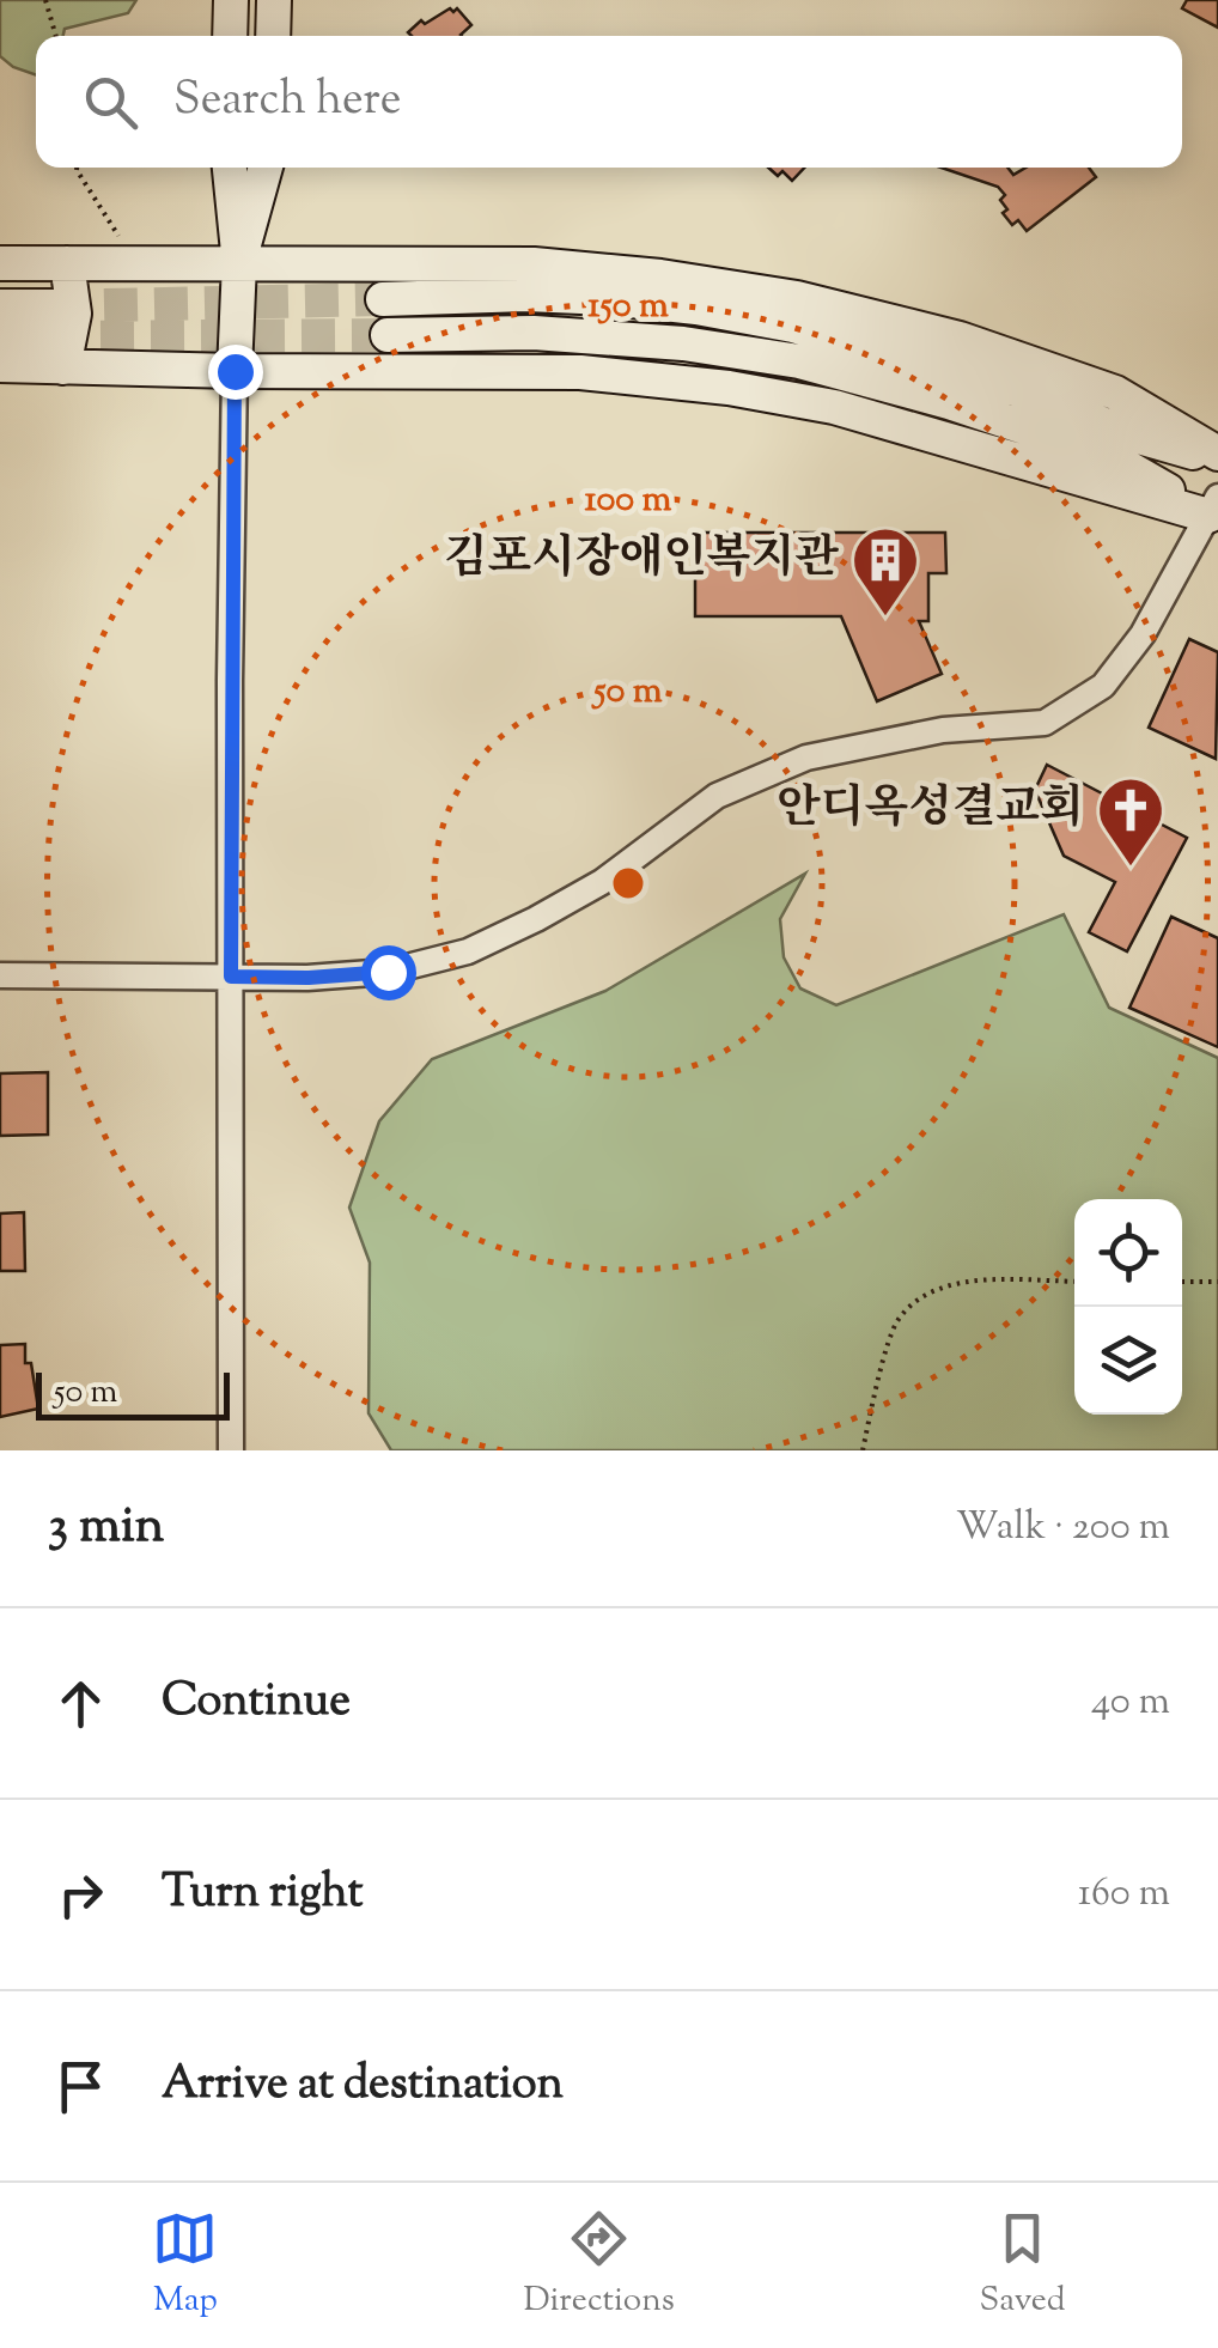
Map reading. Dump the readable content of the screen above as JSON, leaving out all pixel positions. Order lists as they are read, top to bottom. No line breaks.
{"places":{"building":["김포시장애인복지관"],"church":["안디옥성결교회"]},"scale_bar":"50 m","page":{"search":"Search here","scale":"50 m","heading":["3 min","Walk · 200 m"],"list":[["Continue","40 m"],["Turn right","160 m"],"Arrive at destination"],"nav":["Map","Directions","Saved"]},"rings":["150 m","100 m","50 m"]}
